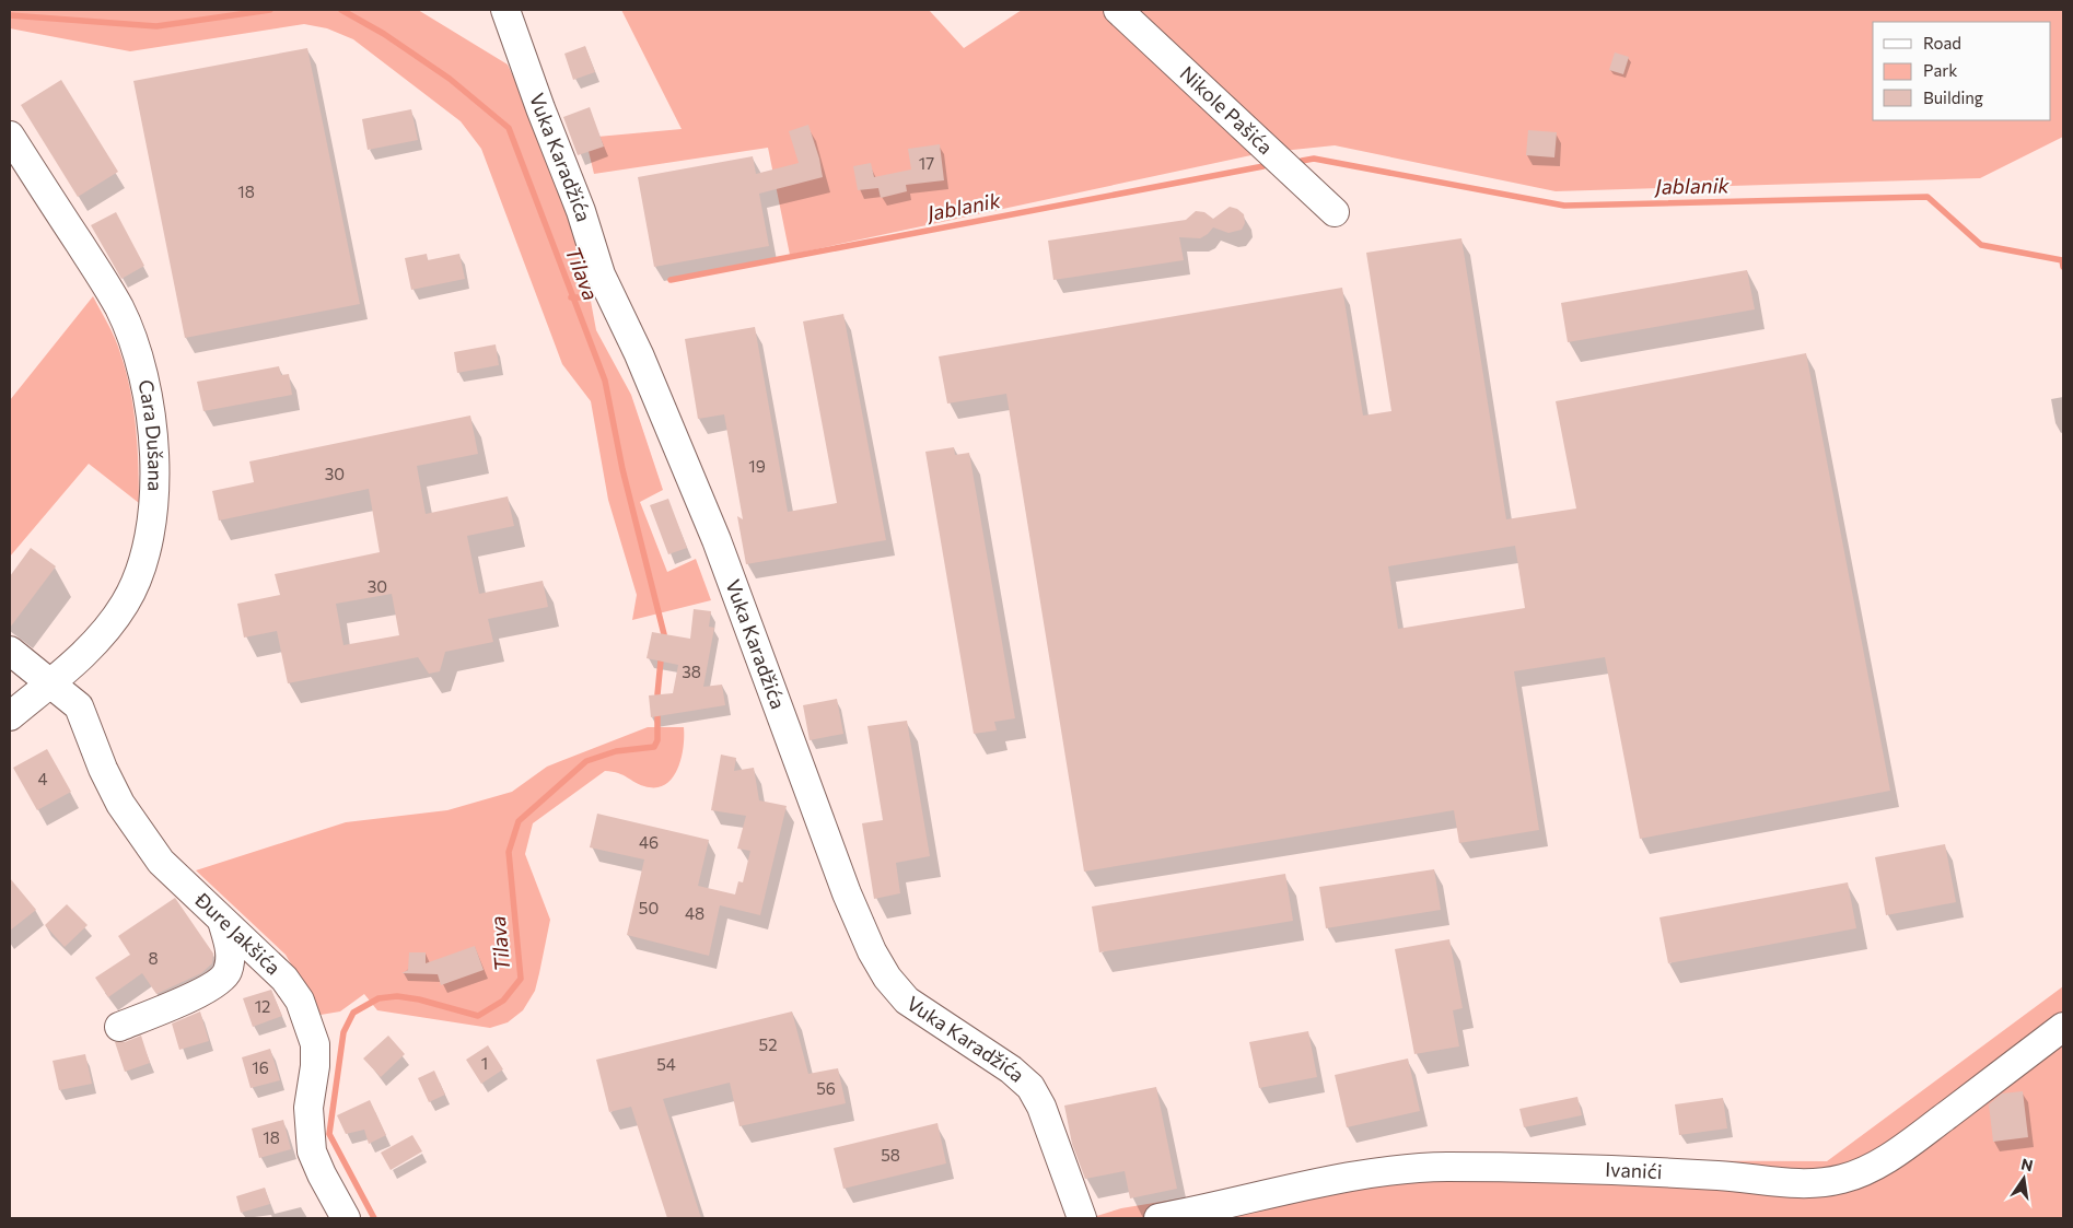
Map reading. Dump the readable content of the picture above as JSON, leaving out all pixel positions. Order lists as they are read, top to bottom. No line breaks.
{"streets":{"street":["Nikole Pašića","Vuka Karadžića","Cara Dušana","Đure Jakšića","Ivanići"]},"crossings":[["Cara Dušana","Đure Jakšića"]],"water":["Jablanik","Tilava"],"house_numbers":["17","18","19","30","30","38","4","46","50","48","8","12","52","1","54","16","56","18","58"],"legend":["Road","Park","Building"],"north":"top"}
